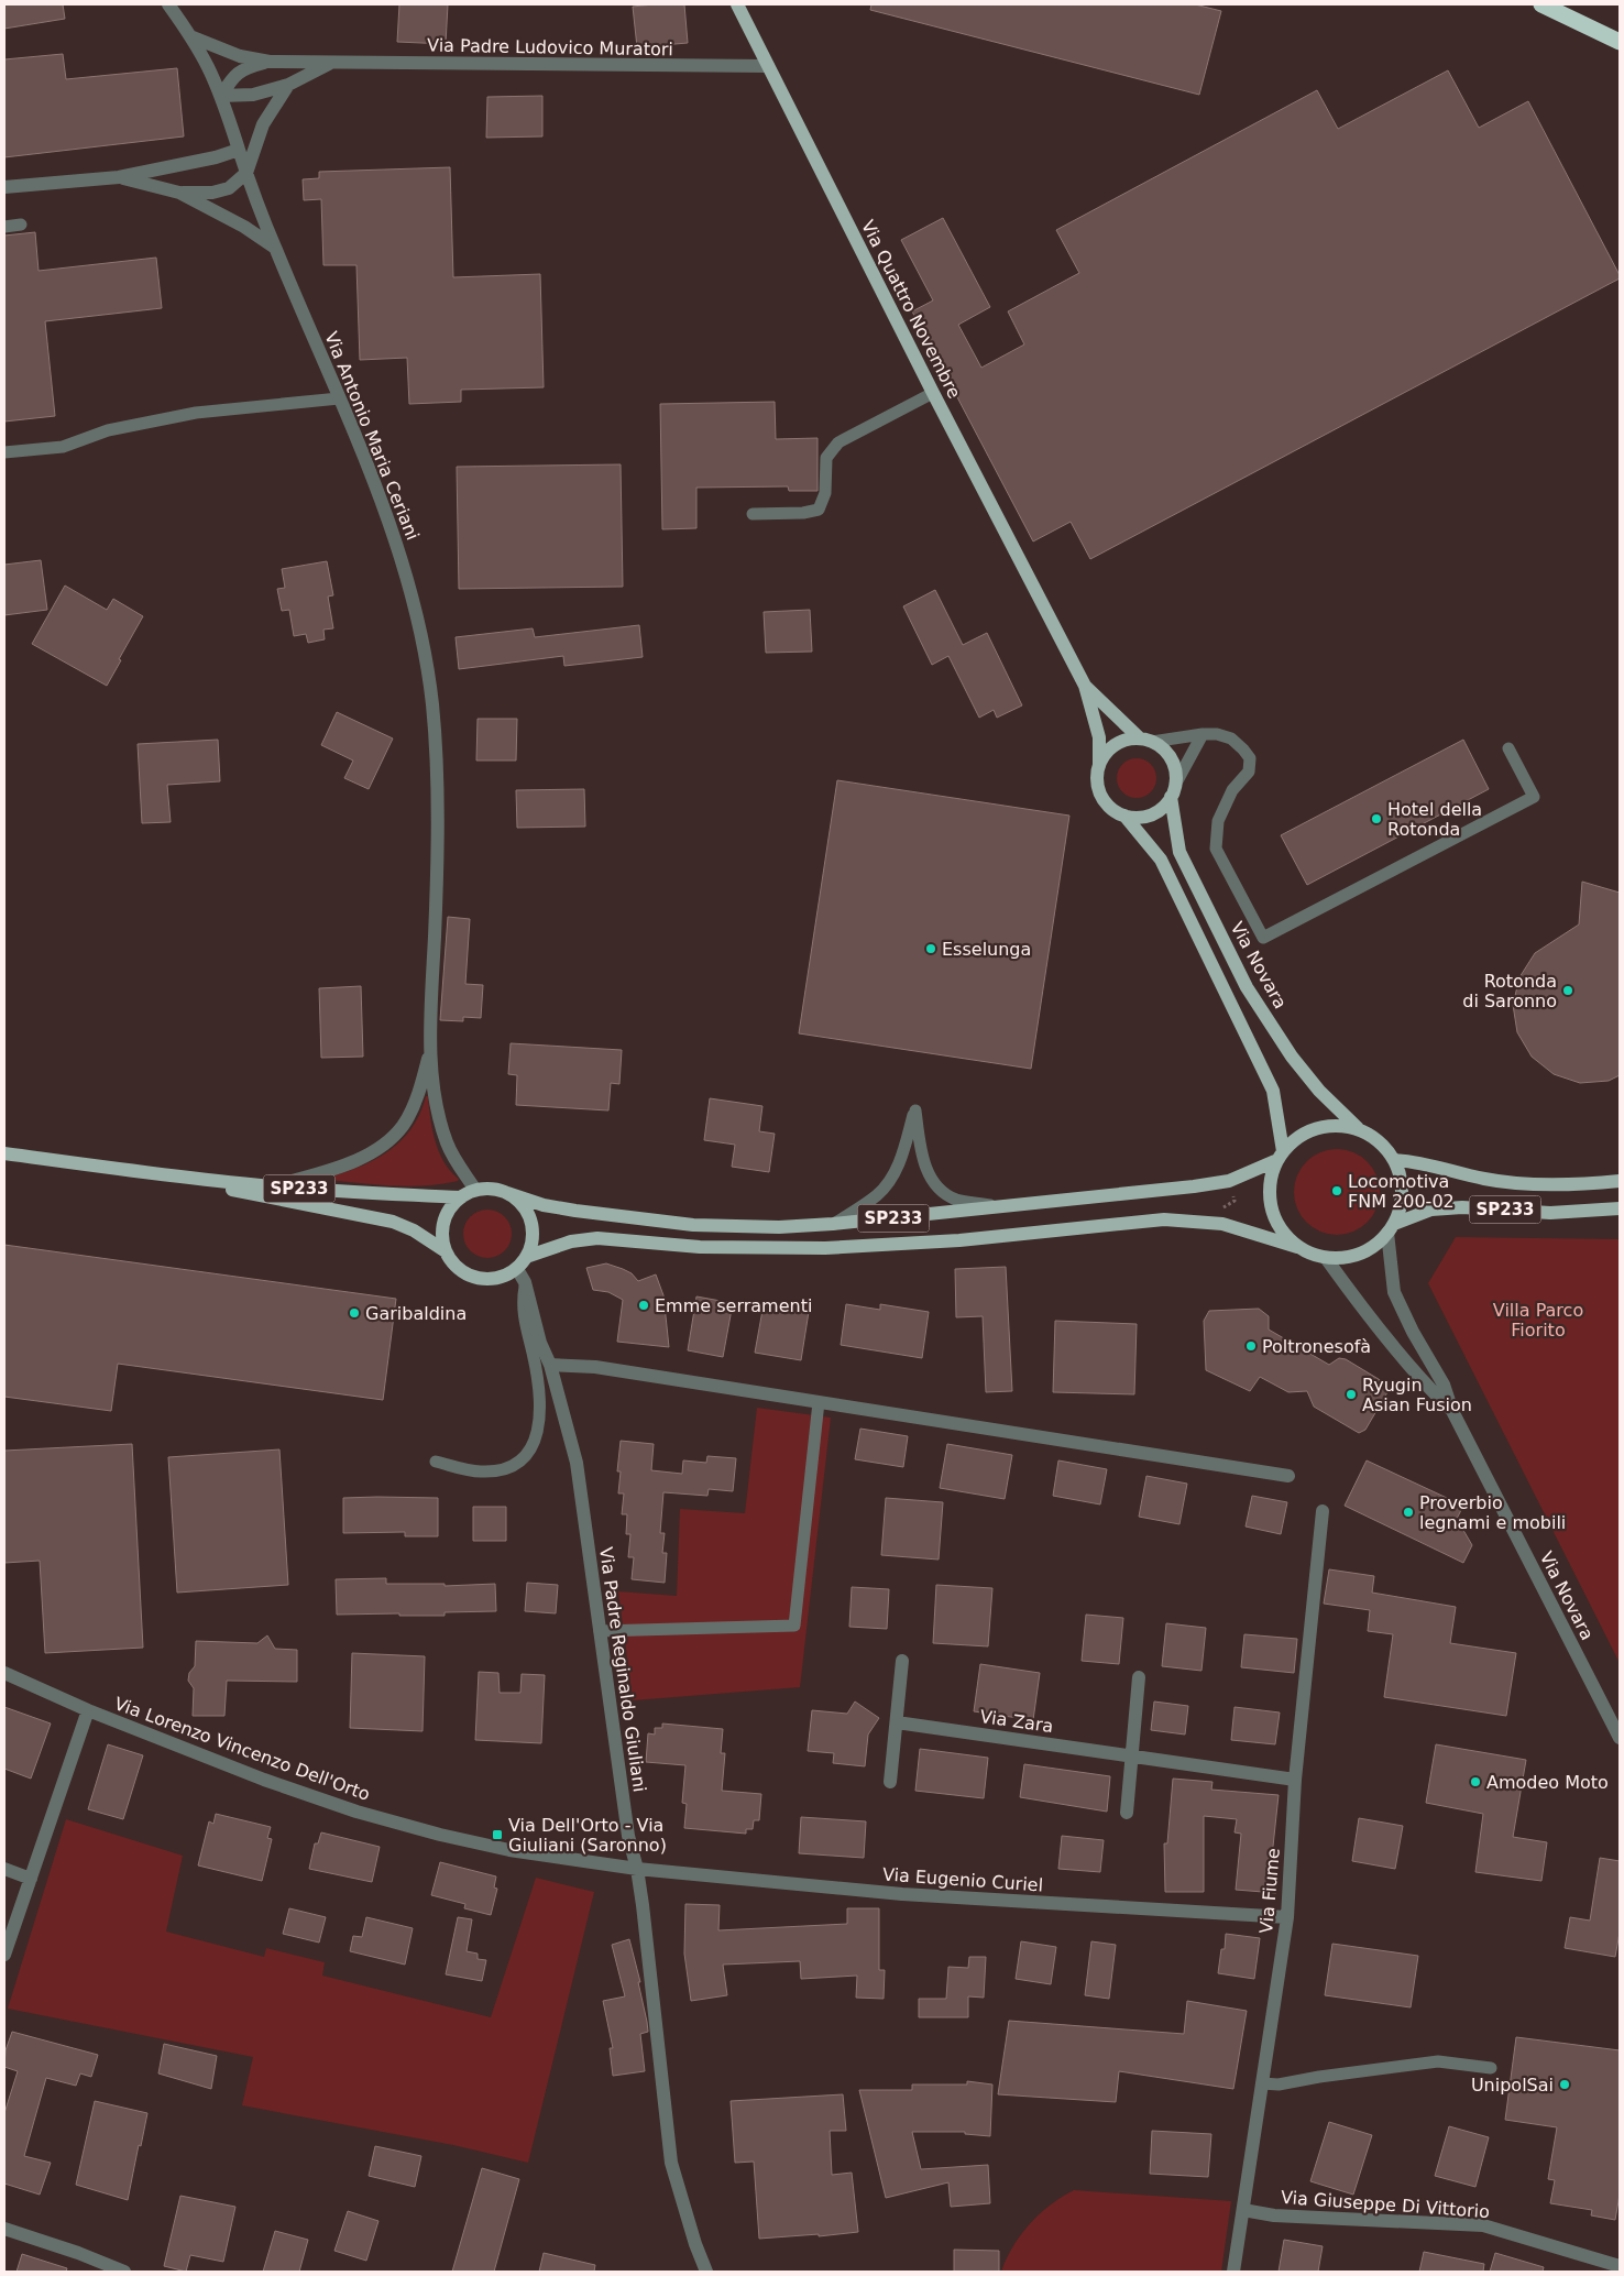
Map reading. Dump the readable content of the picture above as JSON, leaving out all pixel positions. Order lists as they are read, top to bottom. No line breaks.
{"streets":{"main road":["Via Quattro Novembre","Via Novara","SP233"],"street":["Via Padre Ludovico Muratori","Via Antonio Maria Ceriani","Via Padre Reginaldo Giuliani","Via Zara","Via Lorenzo Vincenzo Dell'Orto","Via Eugenio Curiel","Via Fiume","Via Giuseppe Di Vittorio"]},"crossings":[["Via Padre Ludovico Muratori","Via Quattro Novembre"],["Via Padre Ludovico Muratori","Via Antonio Maria Ceriani"],["Via Quattro Novembre","Via Novara"],["Via Novara","SP233"],["SP233","Via Padre Reginaldo Giuliani"],["Via Padre Reginaldo Giuliani","Via Lorenzo Vincenzo Dell'Orto"],["Via Padre Reginaldo Giuliani","Via Eugenio Curiel"],["Via Zara","Via Fiume"],["Via Lorenzo Vincenzo Dell'Orto","Via Eugenio Curiel"],["Via Eugenio Curiel","Via Fiume"],["Via Fiume","Via Giuseppe Di Vittorio"]],"parks":["Villa Parco Fiorito"],"places":{"other":["Hotel della Rotonda","Esselunga","Rotonda di Saronno","Locomotiva FNM 200-02","Emme serramenti","Garibaldina","Poltronesofà","Ryugin Asian Fusion","Proverbio legnami e mobili","Amodeo Moto","UnipolSai"],"transit":["Via Dell'Orto - Via Giuliani (Saronno)"]}}
